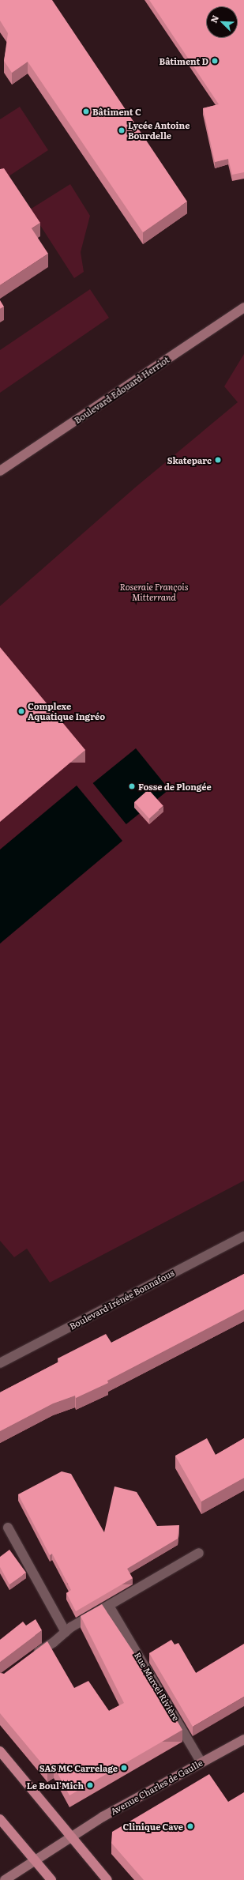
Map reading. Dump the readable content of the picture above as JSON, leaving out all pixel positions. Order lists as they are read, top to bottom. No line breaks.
{"streets":{"main road":["Boulevard Edouard Herriot","Avenue Charles de Gaulle"],"street":["Boulevard Irénée Bonnafous","Rue Marcel Rivière"]},"crossings":[["Rue Marcel Rivière","Avenue Charles de Gaulle"]],"parks":["Roseraie François Mitterrand"],"places":["Bâtiment D","Bâtiment C","Lycée Antoine Bourdelle","Skateparc","Complexe Aquatique Ingréo","Fosse de Plongée","SAS MC Carrelage","Le Boul'Mich","Clinique Cave"],"north":"top left"}
